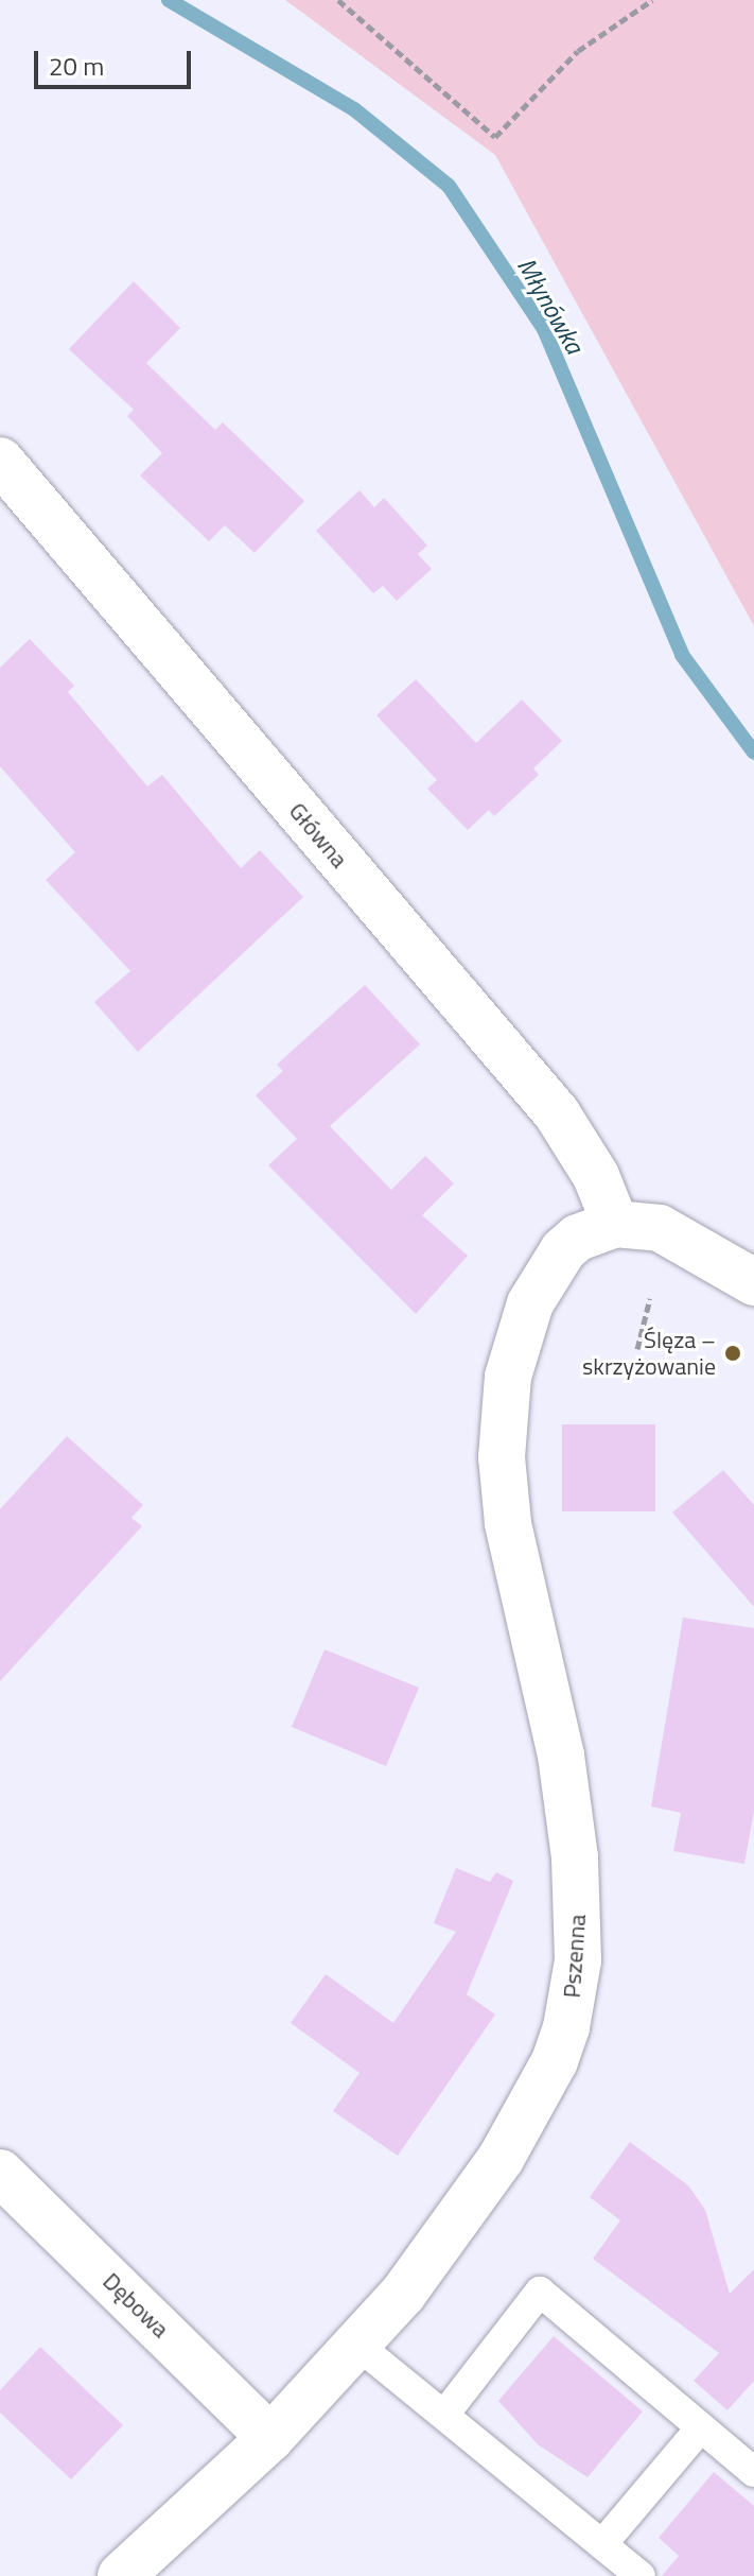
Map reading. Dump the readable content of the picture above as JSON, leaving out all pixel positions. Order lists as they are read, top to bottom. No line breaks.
{"streets":{"street":["Główna","Pszenna","Dębowa"]},"crossings":[["Główna","Pszenna"],["Pszenna","Dębowa"]],"water":["Młynówka"],"places":["Ślęza – skrzyżowanie"],"scale_bar":"20 m"}
